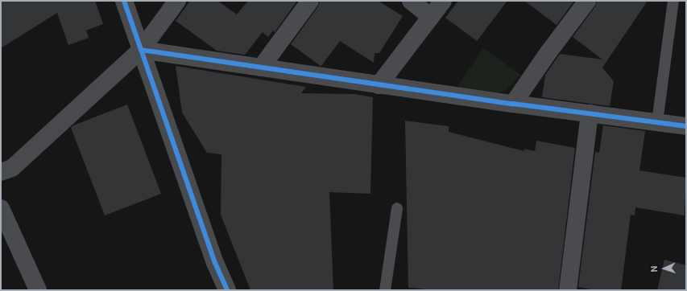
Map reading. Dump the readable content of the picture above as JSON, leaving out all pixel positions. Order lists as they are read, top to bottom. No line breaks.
{"north":"left"}
